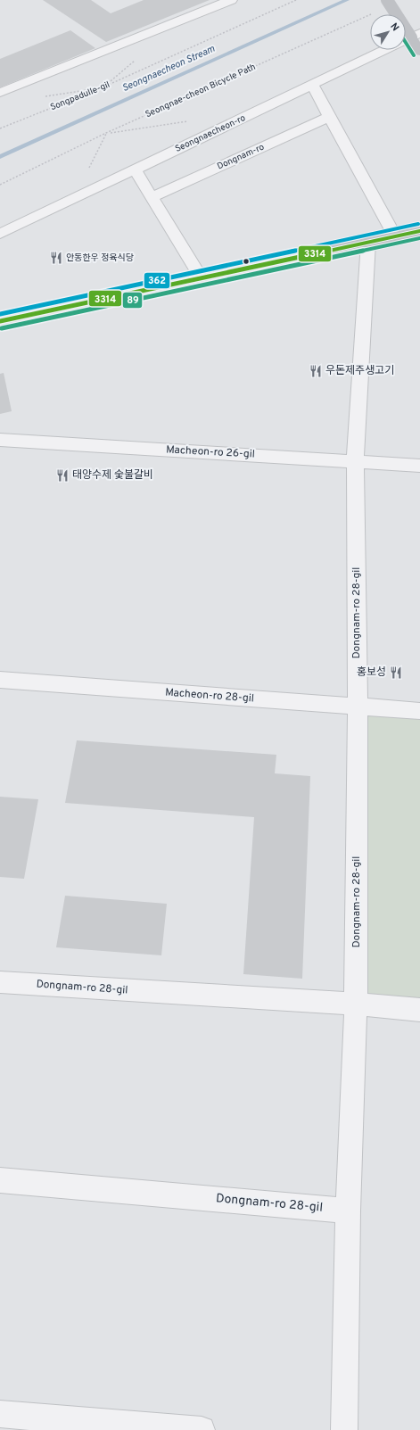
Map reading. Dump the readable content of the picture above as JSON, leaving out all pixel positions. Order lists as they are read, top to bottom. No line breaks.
{"streets":{"street":["Seongnaecheon-ro","Dongnam-ro","Macheon-ro 26-gil","Dongnam-ro 28-gil","Macheon-ro 28-gil"],"path":["Seongnae-cheon Bicycle Path","Songpadulle-gil"]},"crossings":[["Macheon-ro 26-gil","Dongnam-ro 28-gil"],["Dongnam-ro 28-gil","Macheon-ro 28-gil"]],"water":["Seongnaecheon Stream"],"places":{"restaurant":["안동한우 정육식당","우돈제주생고기","태양수제 숯불갈비","홍보성"]},"lines":["transit line 89","transit line 362","transit line 3314"],"north":"top right"}
